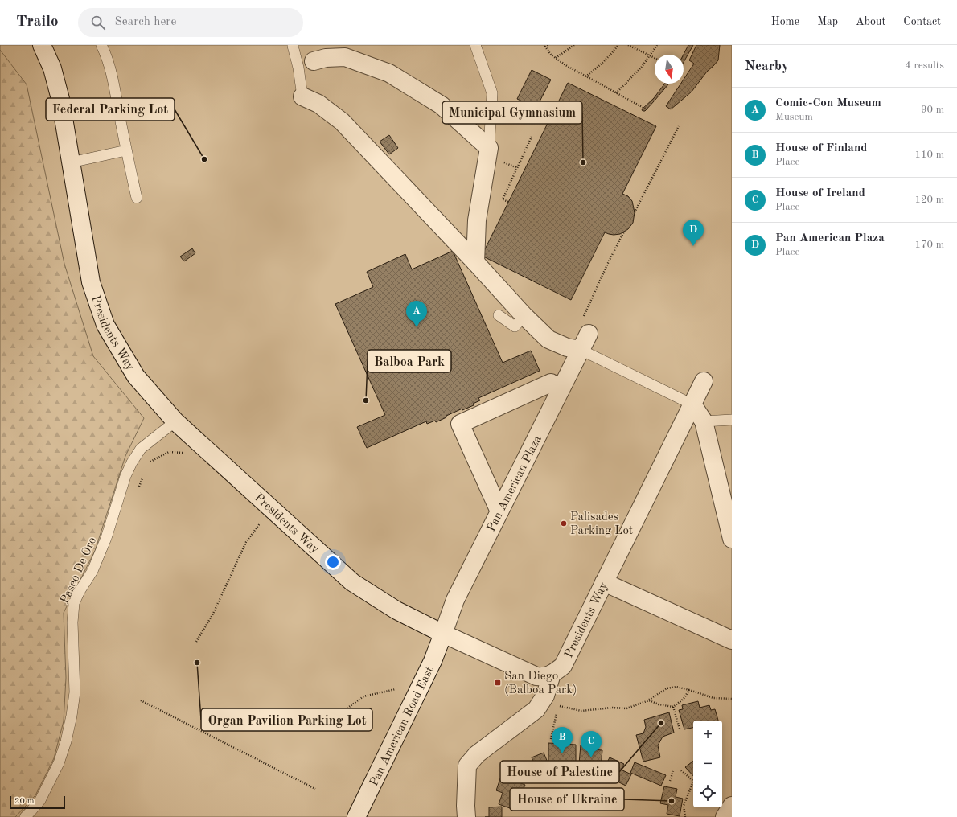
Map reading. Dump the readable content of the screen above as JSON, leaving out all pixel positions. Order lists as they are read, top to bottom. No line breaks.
{"streets":{"street":["Presidents Way","Pan American Plaza","Pan American Road East"],"lane":["Paseo De Oro"]},"crossings":[["Presidents Way","Pan American Plaza"],["Presidents Way","Paseo De Oro"],["Presidents Way","Pan American Road East"],["Pan American Plaza","Pan American Road East"]],"places":{"other":["Federal Parking Lot","Municipal Gymnasium","Balboa Park","Palisades Parking Lot","Organ Pavilion Parking Lot","House of Palestine","House of Ukraine"],"transit":["San Diego (Balboa Park)"]},"scale_bar":"20 m","north":"bottom","page":{"header":"Trailo","search":"Search here","nav":["Home","Map","About","Contact"],"heading":["Nearby","4 results"],"list":[{"mark":"A","name":"Comic-Con Museum","note":"Museum","value":"90 m"},{"mark":"B","name":"House of Finland","note":"Place","value":"110 m"},{"mark":"C","name":"House of Ireland","note":"Place","value":"120 m"},{"mark":"D","name":"Pan American Plaza","note":"Place","value":"170 m"}],"pins":["D","A","B","C"],"map_buttons":["+","−"],"scale":"20 m"}}
